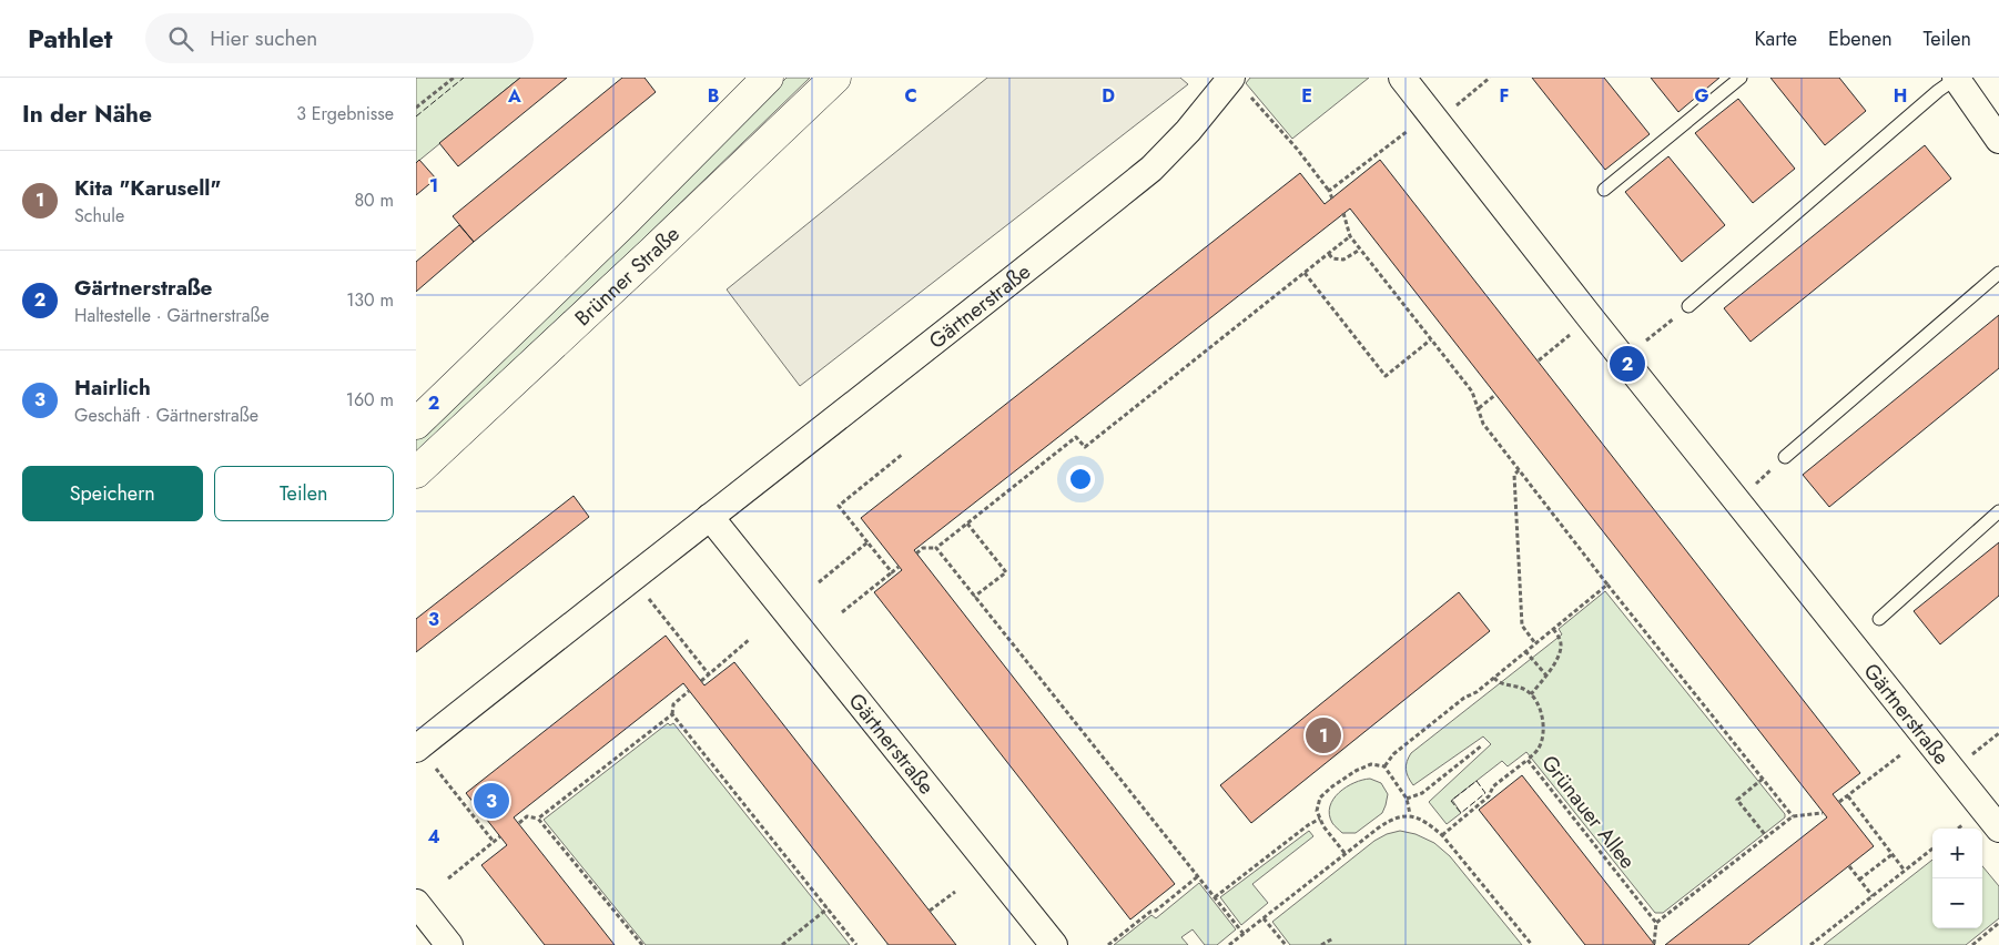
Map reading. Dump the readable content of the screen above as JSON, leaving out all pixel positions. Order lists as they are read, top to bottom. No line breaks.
{"streets":{"main road":["Brünner Straße"],"street":["Gärtnerstraße"],"path":["Grünauer Allee"]},"page":{"header":"Pathlet","search":"Hier suchen","nav":["Karte","Ebenen","Teilen"],"heading":["In der Nähe","3 Ergebnisse"],"list":[{"mark":"1","name":"Kita \"Karusell\"","note":"Schule","value":"80 m"},{"mark":"2","name":"Gärtnerstraße","note":"Haltestelle · Gärtnerstraße","value":"130 m"},{"mark":"3","name":"Hairlich","note":"Geschäft · Gärtnerstraße","value":"160 m"}],"pins":["2","1","3"],"buttons":["Speichern","Teilen"],"map_buttons":["+","−"]},"grid":{"columns":["A","B","C","D","E","F","G","H"],"rows":["1","2","3","4"]}}
